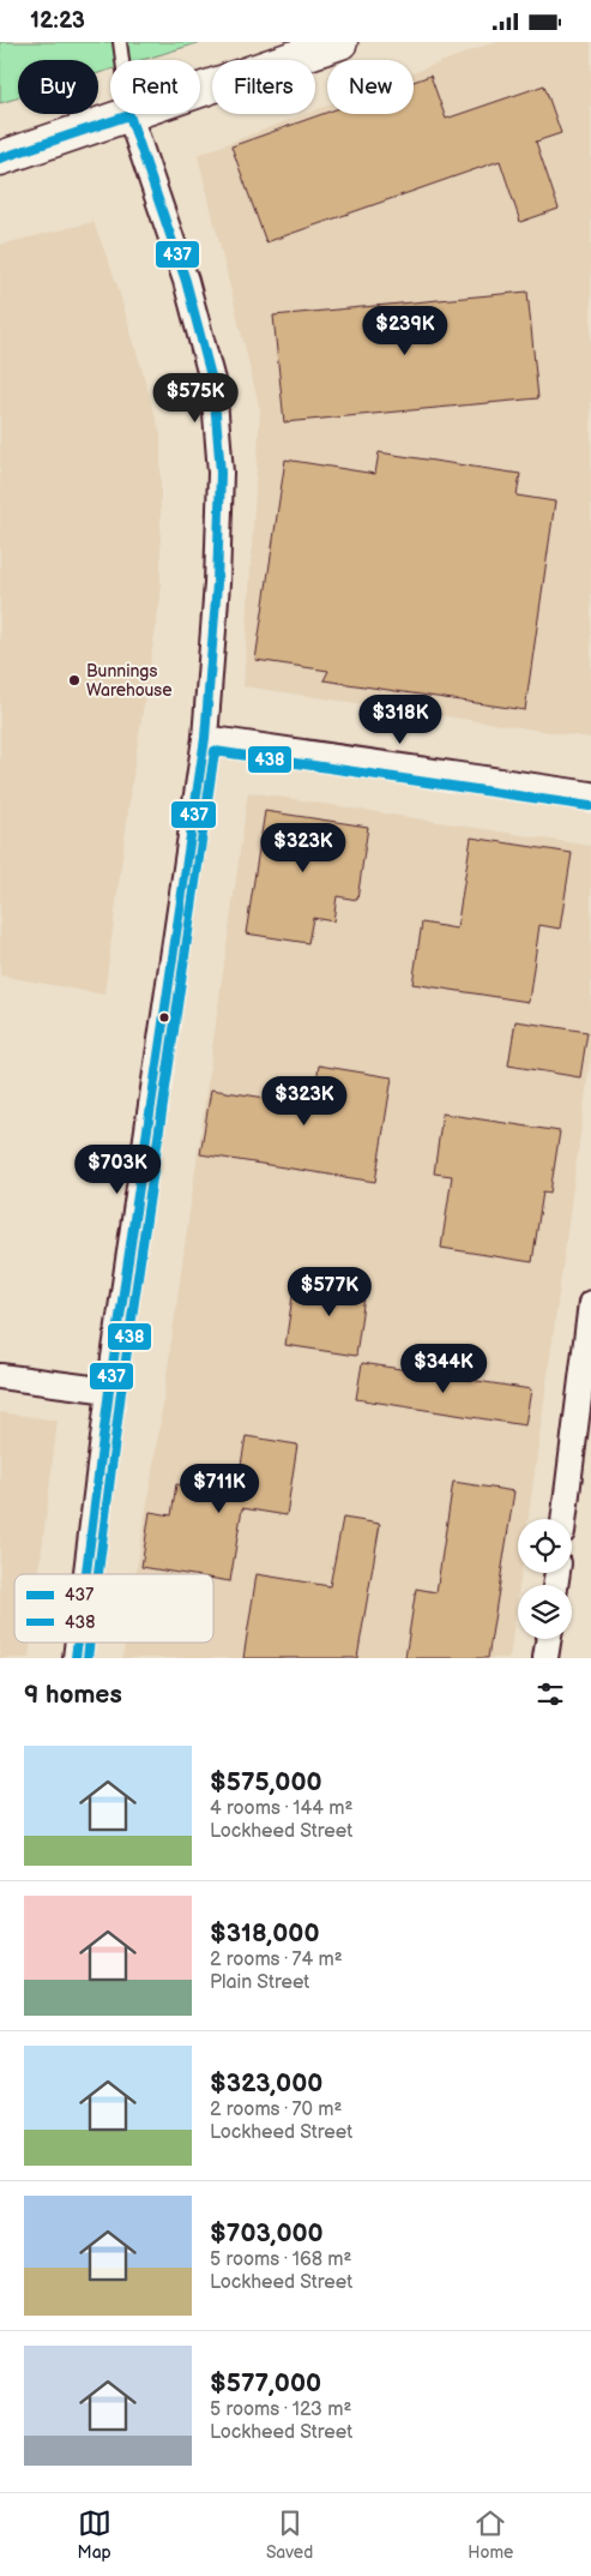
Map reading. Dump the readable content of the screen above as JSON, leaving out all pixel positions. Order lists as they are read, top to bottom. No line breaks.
{"places":["Bunnings Warehouse"],"lines":["transit line 437","transit line 438"],"legend":["437","438"],"page":{"status":"12:23","chip":["Buy","Rent","Filters","New"],"price":["$239K","$575K","$318K","$323K","$323K","$703K","$577K","$344K","$711K"],"heading":"9 homes","list":[{"name":"$575,000","note":"4 rooms · 144 m² · Lockheed Street"},{"name":"$318,000","note":"2 rooms · 74 m² · Plain Street"},{"name":"$323,000","note":"2 rooms · 70 m² · Lockheed Street"},{"name":"$703,000","note":"5 rooms · 168 m² · Lockheed Street"},{"name":"$577,000","note":"5 rooms · 123 m² · Lockheed Street"}],"tabs":["Map","Saved","Home"]}}
